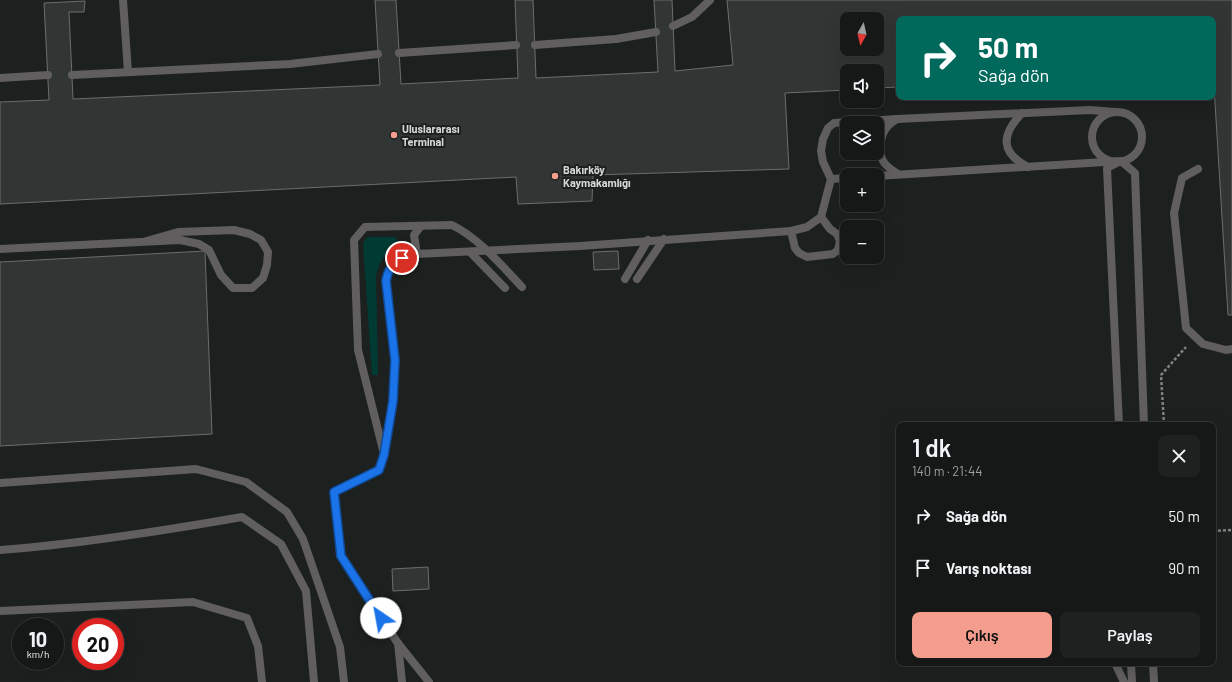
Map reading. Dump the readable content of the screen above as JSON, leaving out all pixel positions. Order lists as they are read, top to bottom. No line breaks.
{"places":["Uluslararası Terminal","Bakırköy Kaymakamlığı"],"north":"bottom","page":{"map_buttons":["+","−"],"turn":["50 m","Sağa dön"],"heading":["1 dk","140 m · 21:44"],"list":[{"name":"Sağa dön","value":"50 m"},{"name":"Varış noktası","value":"90 m"}],"buttons":["Çıkış","Paylaş"],"speed":"10 km/h","limit":"20"}}
